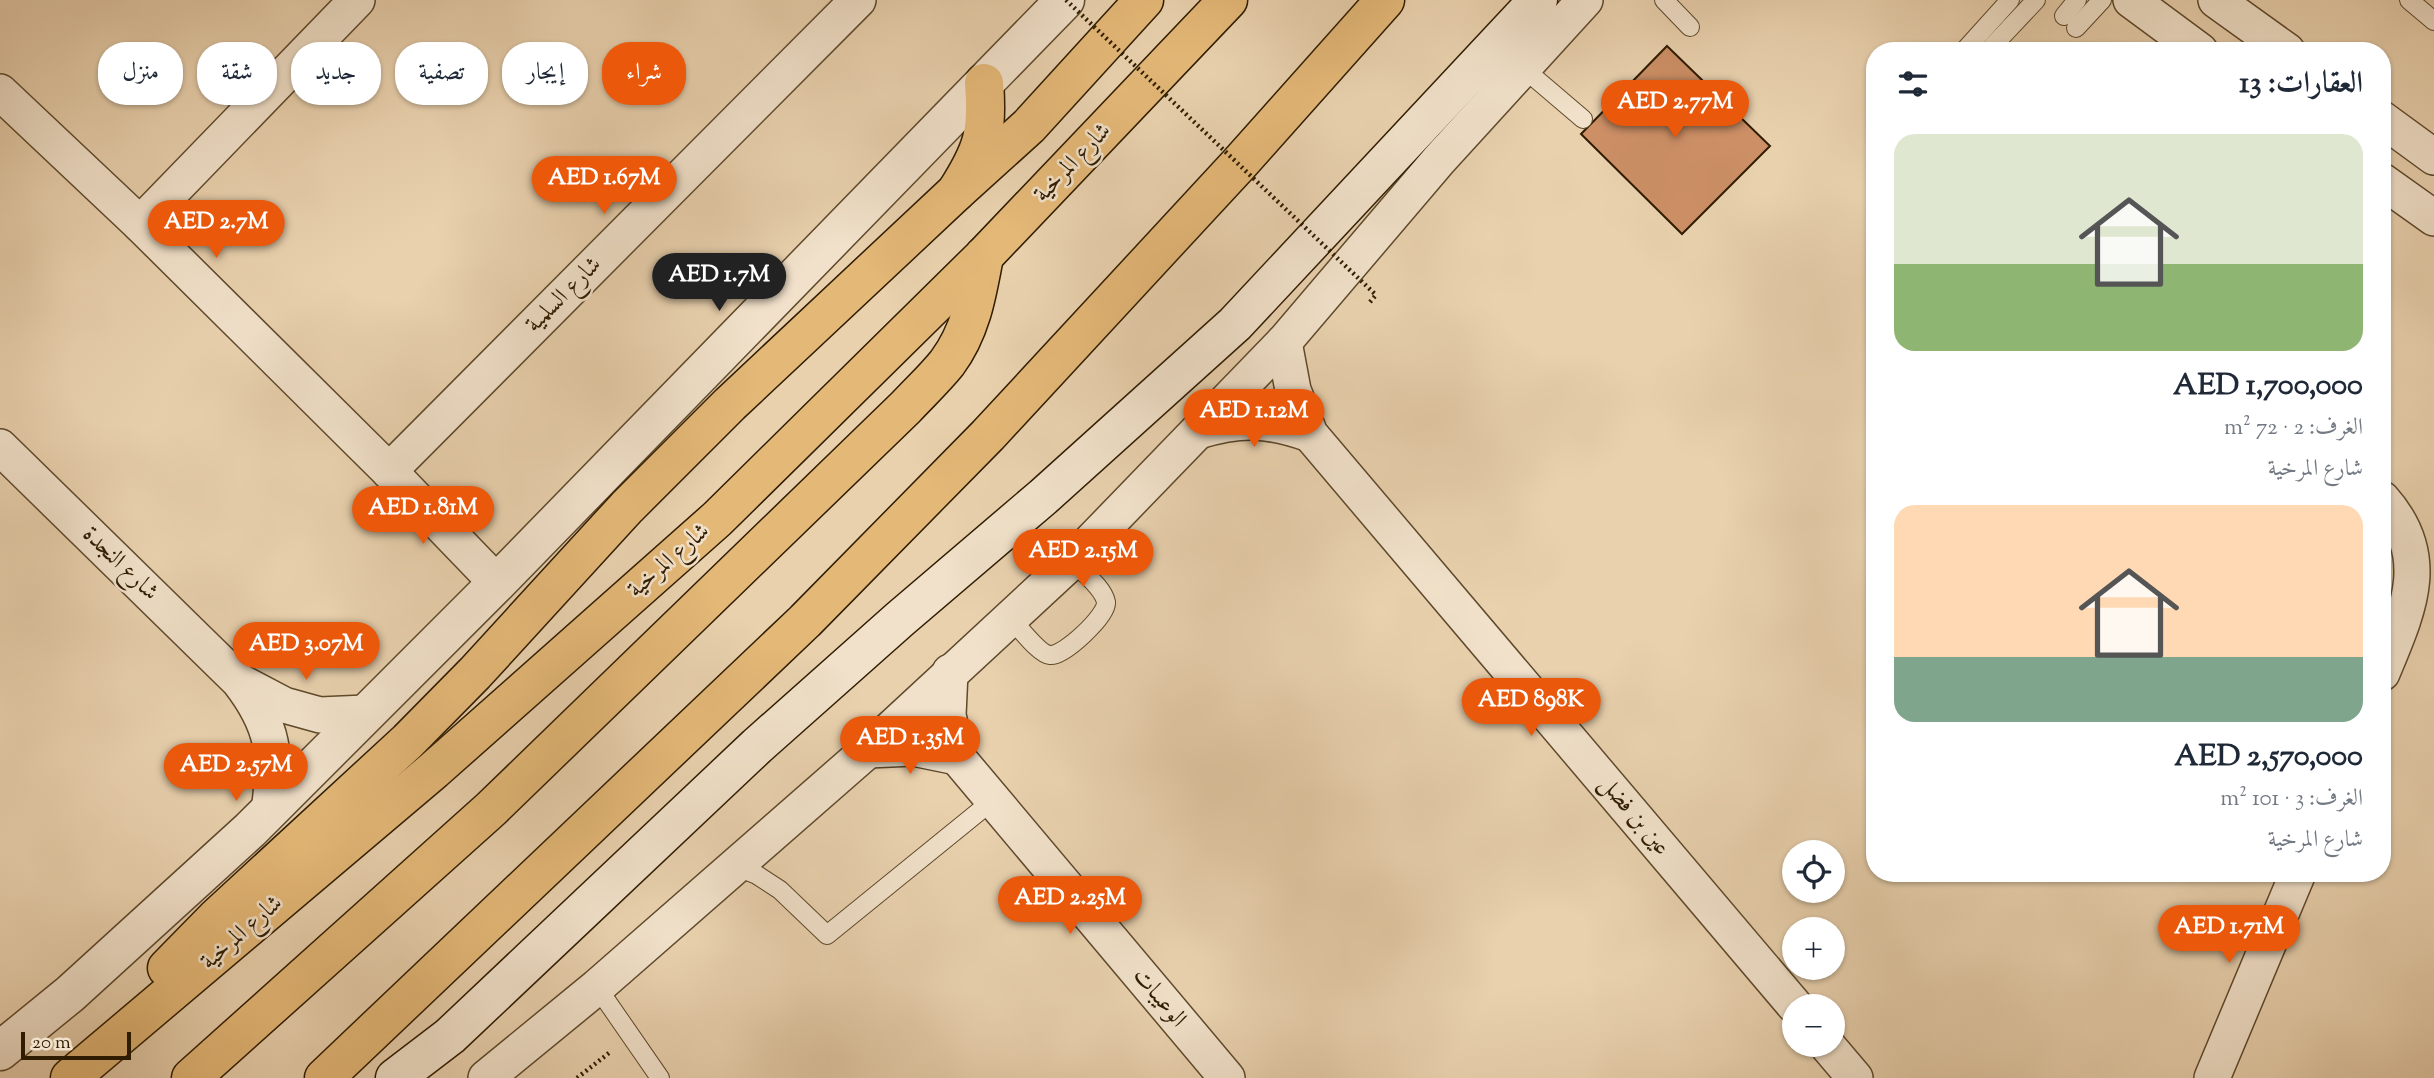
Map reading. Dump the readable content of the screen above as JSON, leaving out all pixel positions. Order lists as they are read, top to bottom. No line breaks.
{"streets":{"highway":["شارع المرخية"],"street":["شارع السلمية","شارع النجدة","عين بن فضل","الوعيبات"]},"scale_bar":"20 m","page":{"chip":["شراء","إيجار","تصفية","جديد","شقة","منزل"],"heading":"العقارات: 13","price":["AED 2.77M","AED 1.67M","AED 2.7M","AED 1.7M","AED 1.12M","AED 1.81M","AED 2.15M","AED 3.07M","AED 898K","AED 1.35M","AED 2.57M","AED 2.25M","AED 1.71M"],"list":[{"name":"AED 1,700,000","note":"الغرف: 2 · 72 m² · شارع المرخية"},{"name":"AED 2,570,000","note":"الغرف: 3 · 101 m² · شارع المرخية"}],"map_buttons":["+","−"],"scale":"20 m"}}
